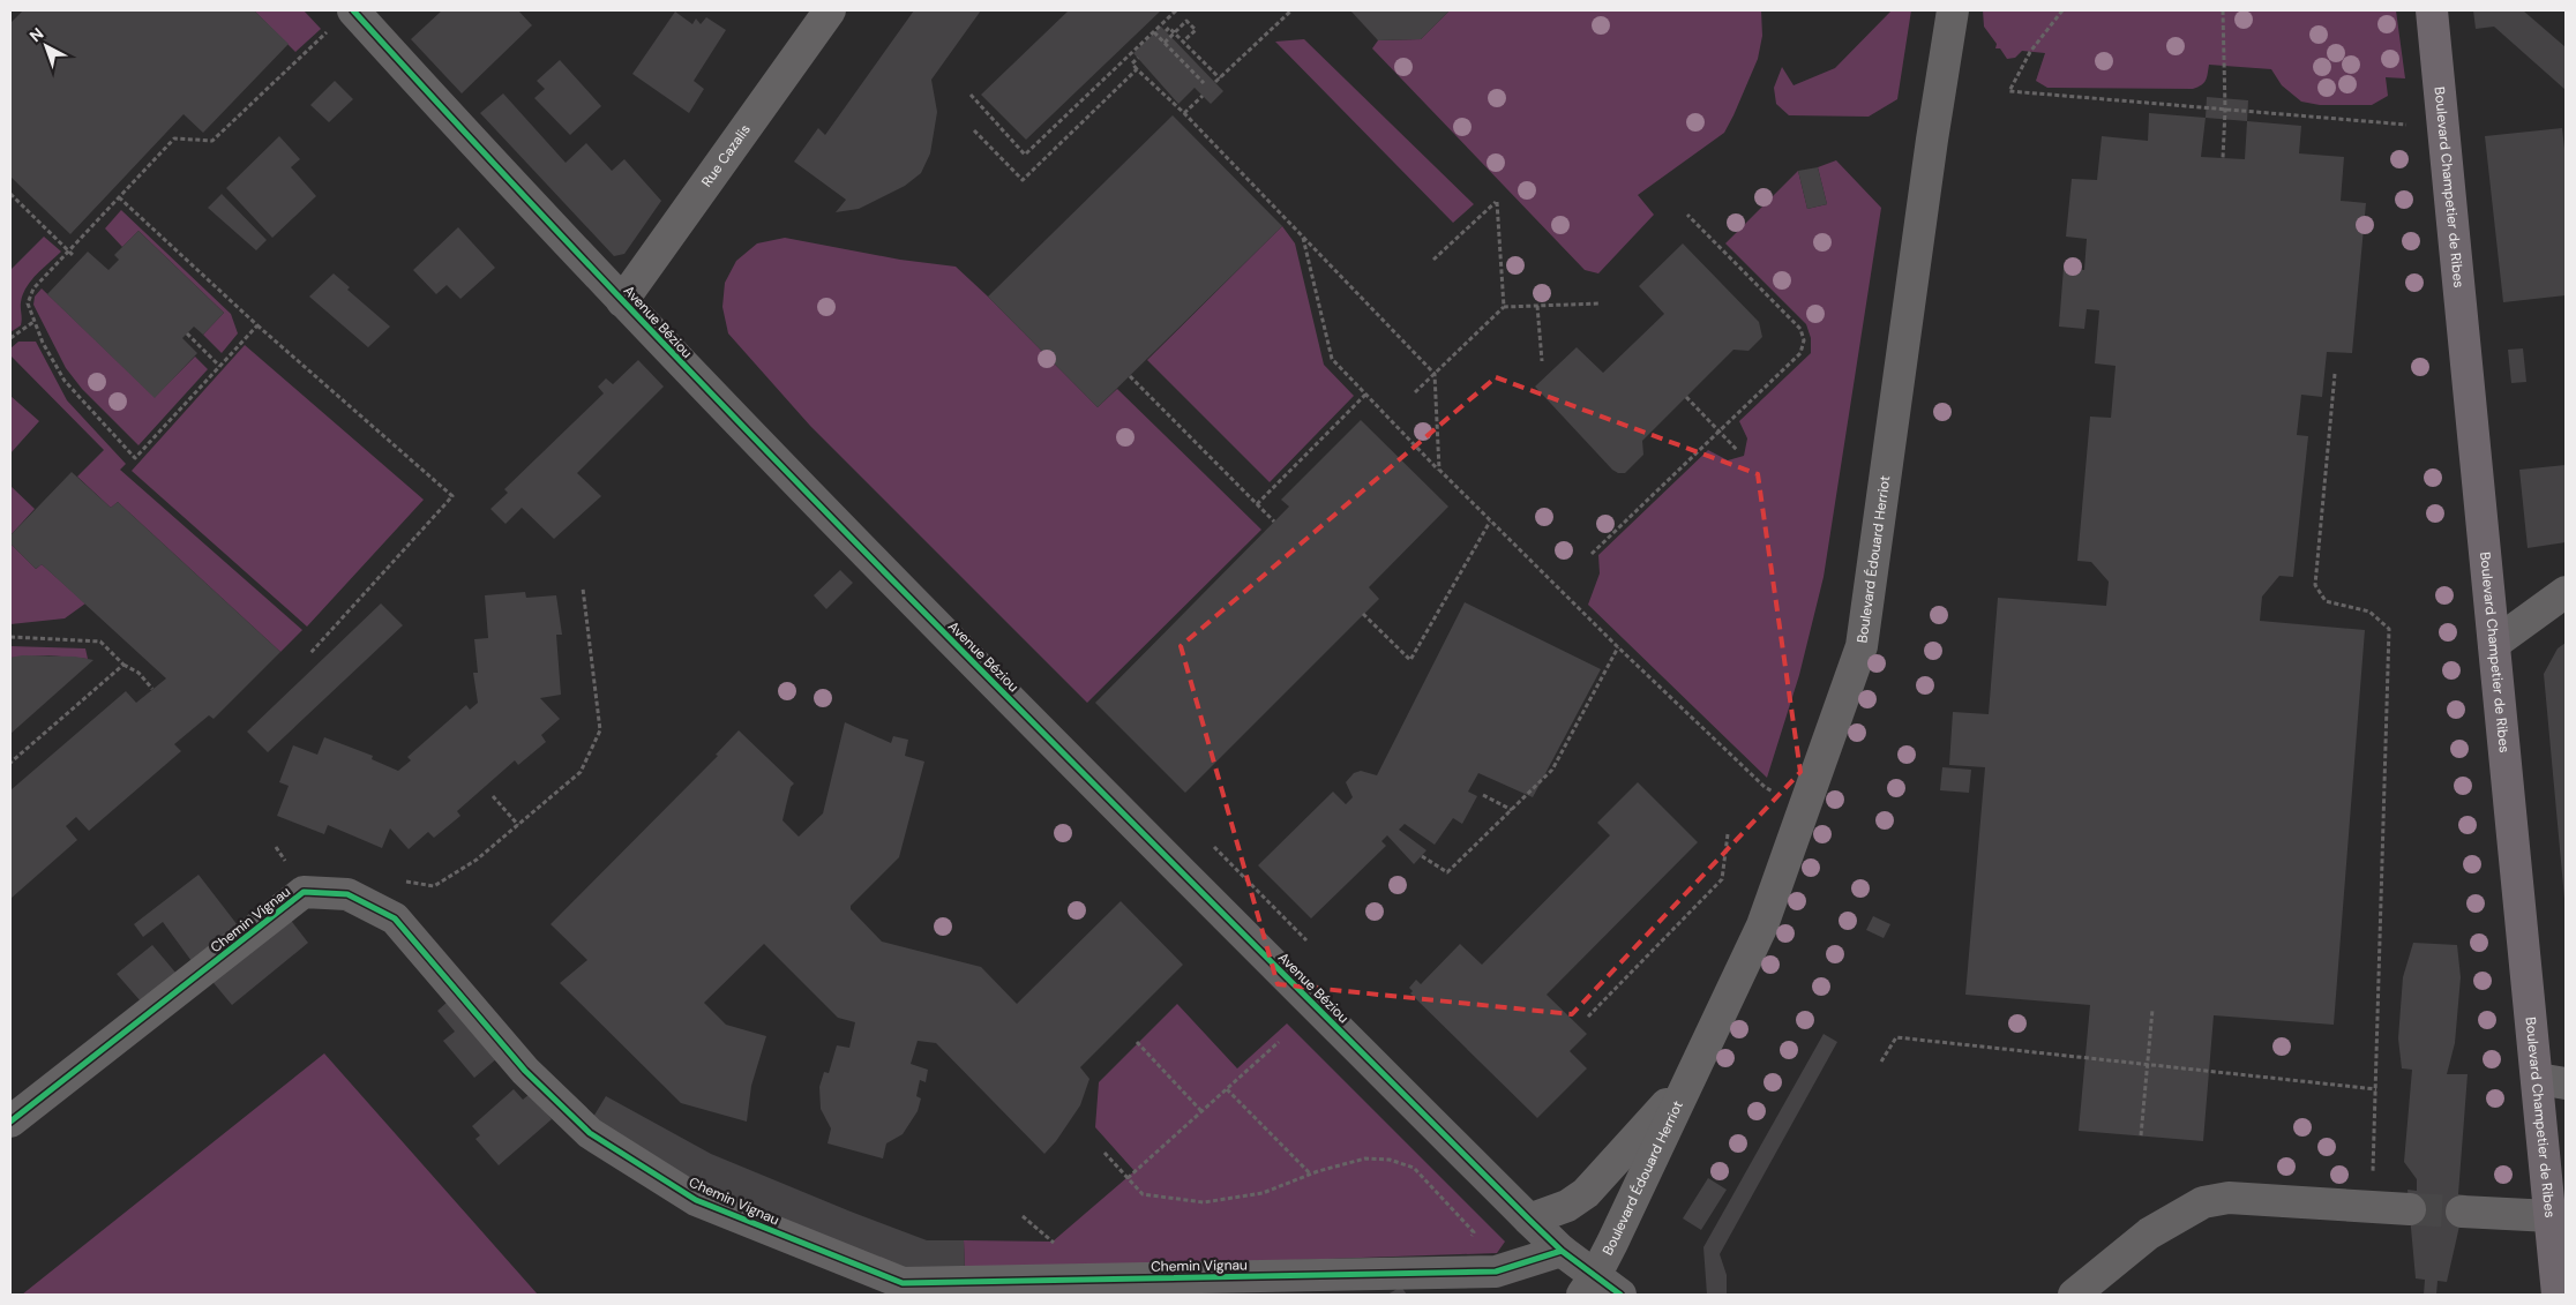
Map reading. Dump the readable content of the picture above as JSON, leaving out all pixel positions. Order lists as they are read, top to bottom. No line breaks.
{"streets":{"main road":["Boulevard Champetier de Ribes"],"street":["Rue Cazalis","Avenue Béziou","Boulevard Édouard Herriot","Chemin Vignau"]},"crossings":[["Rue Cazalis","Avenue Béziou"],["Avenue Béziou","Boulevard Édouard Herriot"],["Avenue Béziou","Chemin Vignau"]],"north":"top left"}
